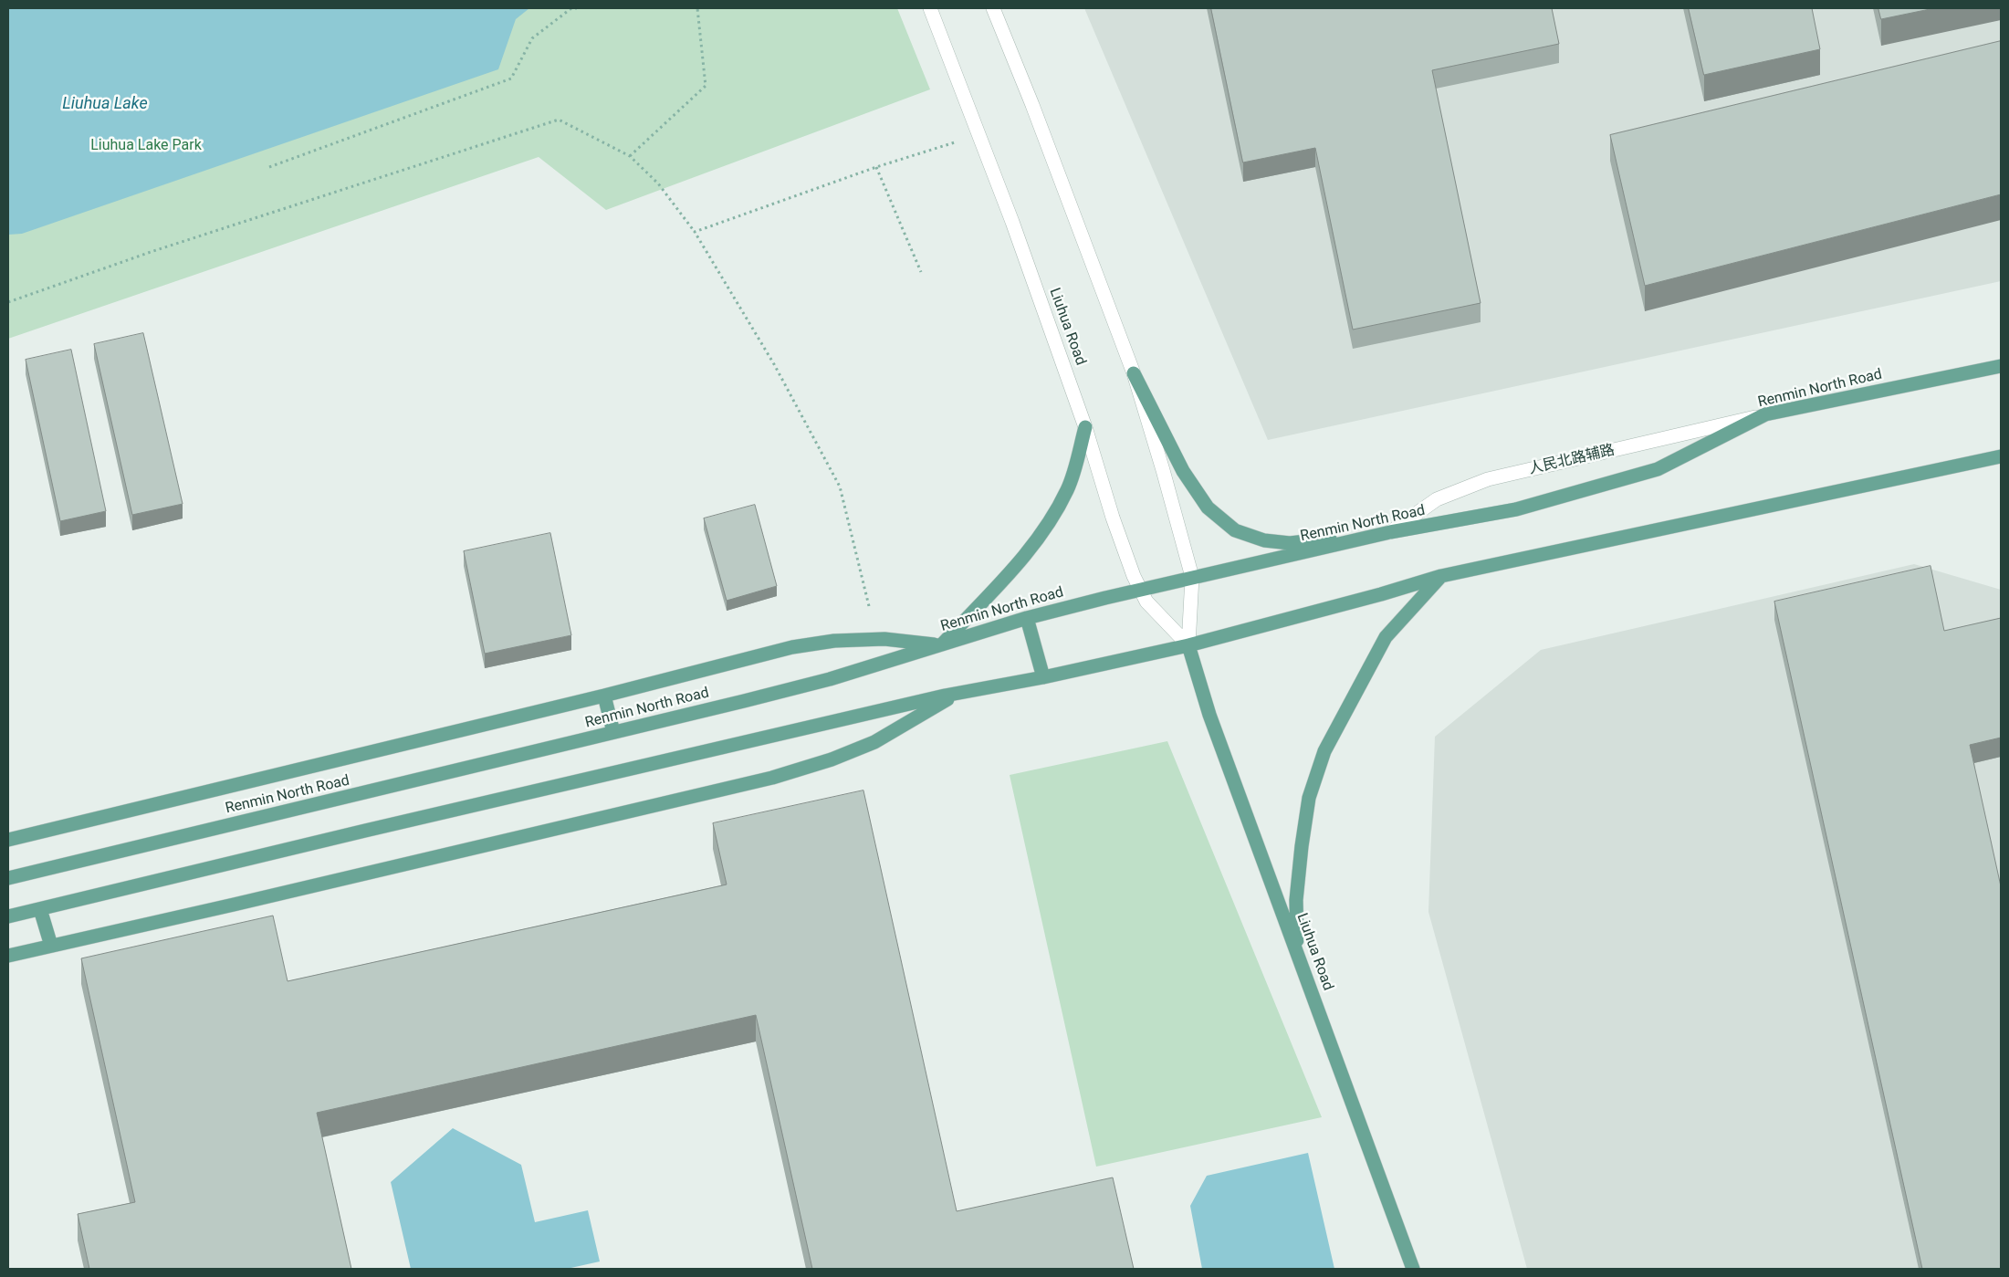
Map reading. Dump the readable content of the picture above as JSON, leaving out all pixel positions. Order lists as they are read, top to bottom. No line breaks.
{"streets":{"main road":["Liuhua Road","Renmin North Road"],"street":["人民北路辅路"]},"crossings":[["Liuhua Road","Renmin North Road"],["Renmin North Road","人民北路辅路"]],"water":["Liuhua Lake"],"parks":["Liuhua Lake Park"]}
